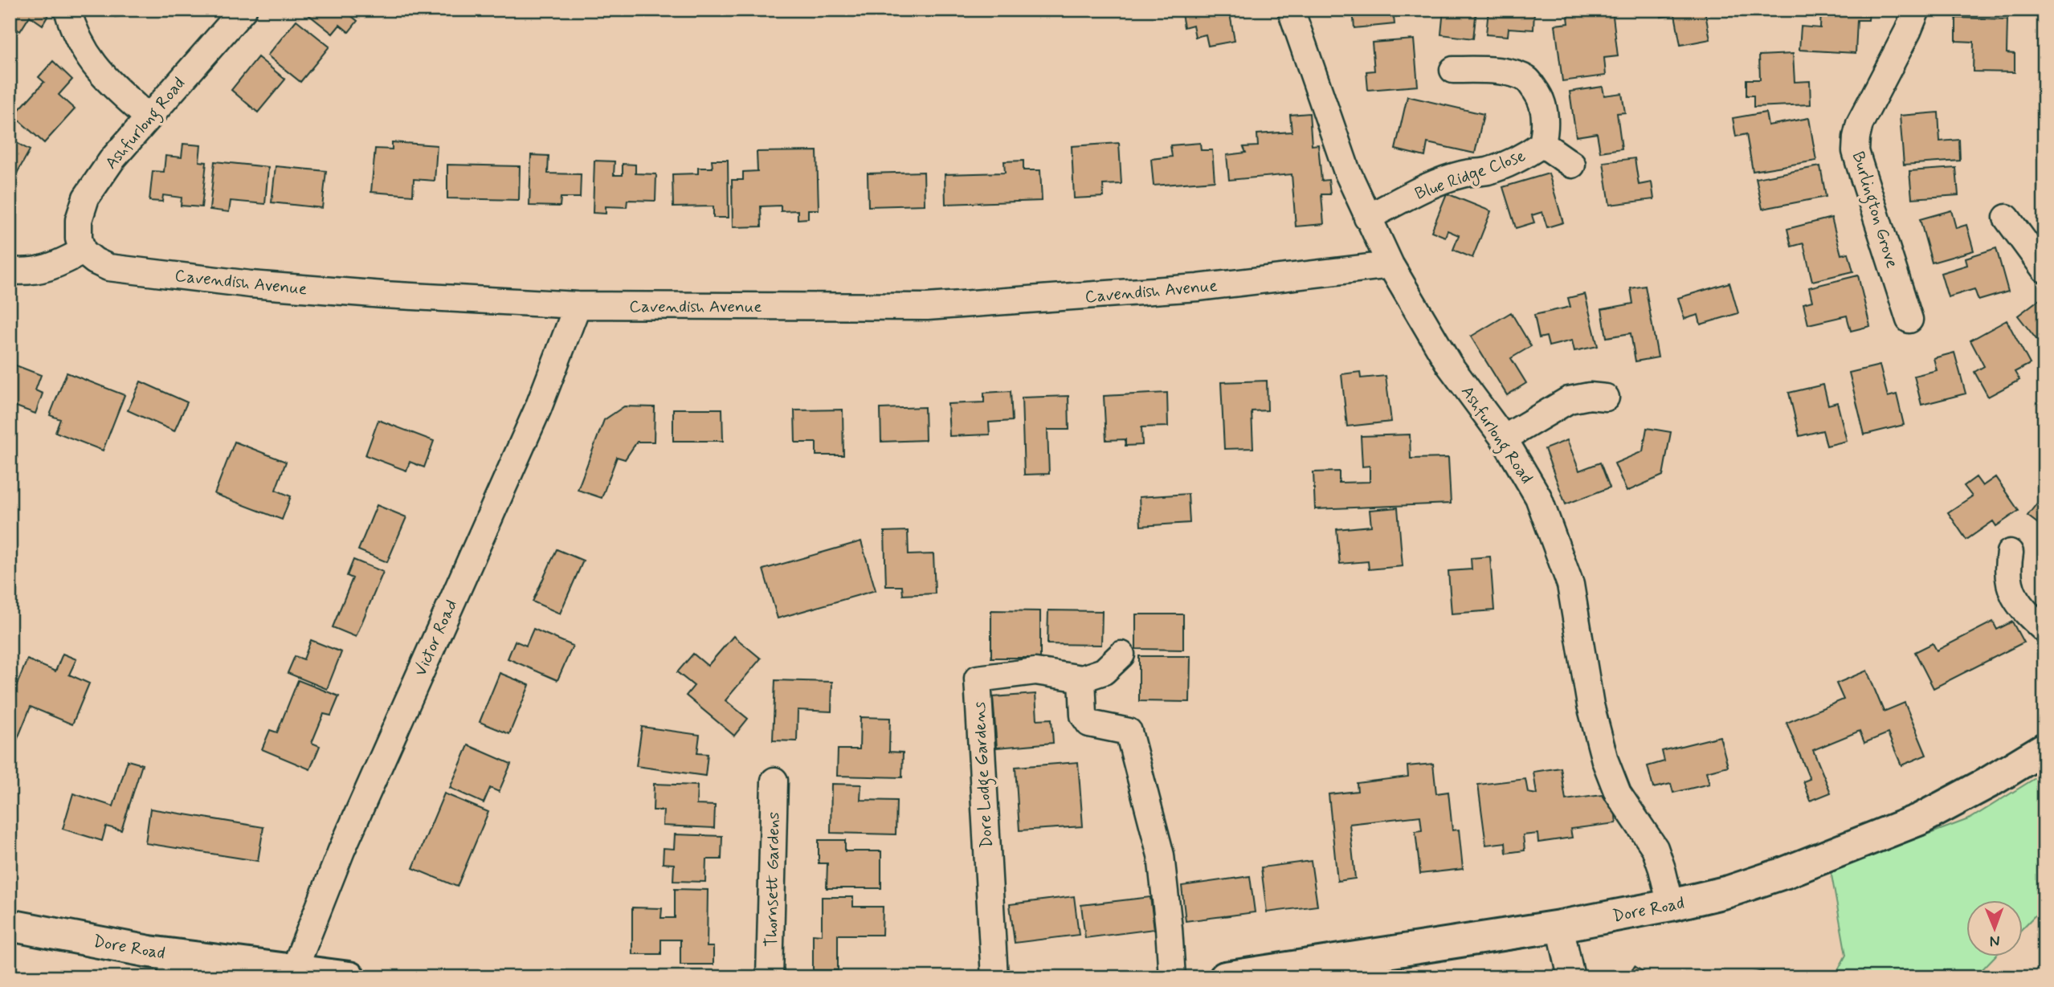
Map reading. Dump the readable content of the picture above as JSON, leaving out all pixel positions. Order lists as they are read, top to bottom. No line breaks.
{"streets":{"street":["Ashfurlong Road","Blue Ridge Close","Burlington Grove","Cavendish Avenue","Victor Road","Dore Lodge Gardens","Thornsett Gardens","Dore Road"]},"crossings":[["Ashfurlong Road","Blue Ridge Close"],["Ashfurlong Road","Cavendish Avenue"],["Ashfurlong Road","Dore Road"],["Cavendish Avenue","Victor Road"],["Victor Road","Dore Road"]],"north":"bottom"}
